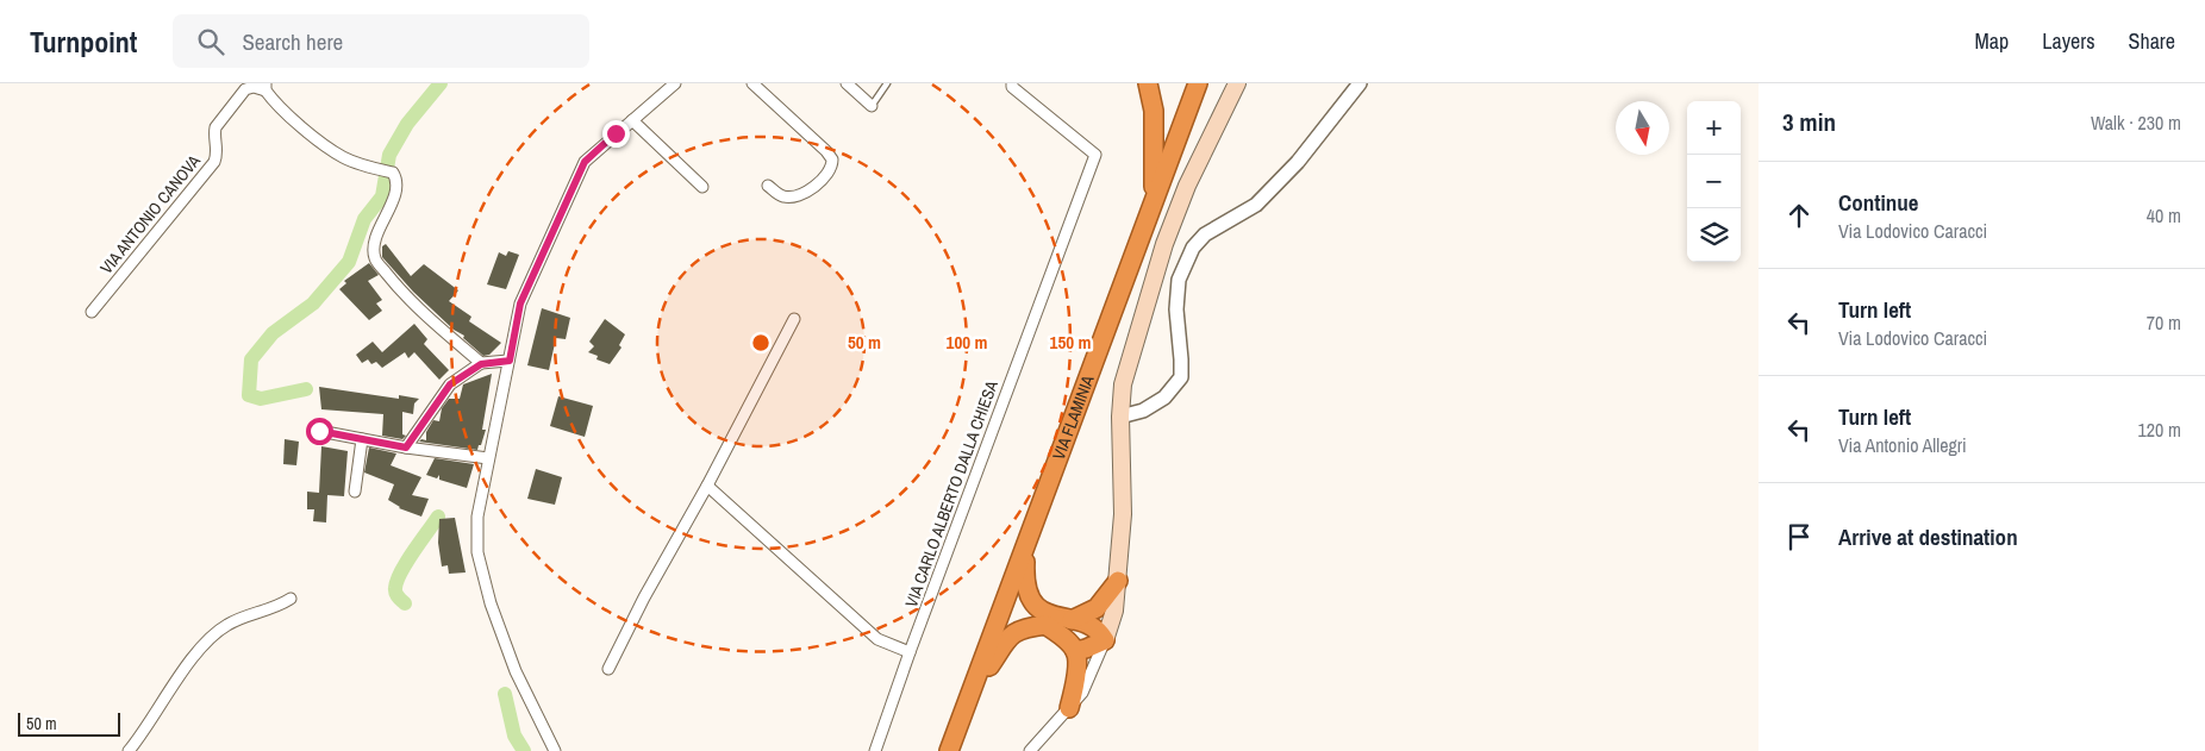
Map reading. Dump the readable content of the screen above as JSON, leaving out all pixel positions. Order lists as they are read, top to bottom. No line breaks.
{"streets":{"highway":["VIA FLAMINIA"],"street":["VIA ANTONIO CANOVA","VIA CARLO ALBERTO DALLA CHIESA"]},"scale_bar":"50 m","north":"bottom","page":{"header":"Turnpoint","search":"Search here","nav":["Map","Layers","Share"],"heading":["3 min","Walk · 230 m"],"map_buttons":["+","−"],"list":[["Continue","Via Lodovico Caracci","40 m"],["Turn left","Via Lodovico Caracci","70 m"],["Turn left","Via Antonio Allegri","120 m"],"Arrive at destination"],"scale":"50 m"},"rings":["50 m","100 m","150 m"]}
